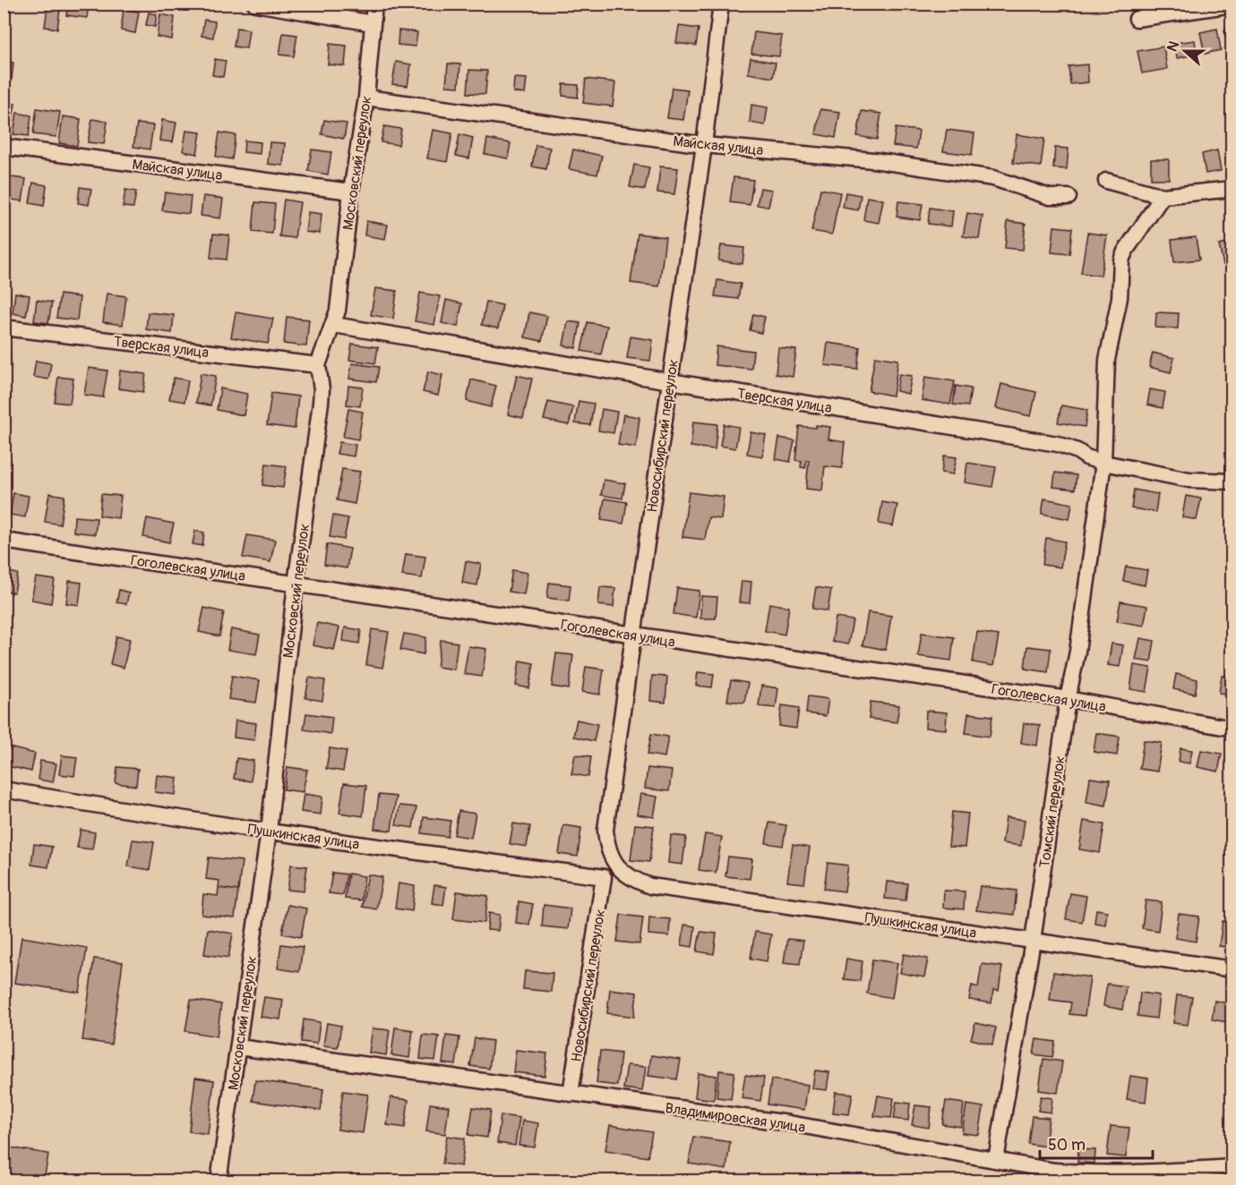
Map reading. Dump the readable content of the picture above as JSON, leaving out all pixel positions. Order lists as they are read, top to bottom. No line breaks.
{"streets":{"street":["Майская улица","Московский переулок","Тверская улица","Новосибирский переулок","Гоголевская улица","Томский переулок","Пушкинская улица","Владимировская улица"]},"crossings":[["Майская улица","Московский переулок"],["Майская улица","Новосибирский переулок"],["Московский переулок","Тверская улица"],["Московский переулок","Гоголевская улица"],["Московский переулок","Пушкинская улица"],["Московский переулок","Владимировская улица"],["Тверская улица","Новосибирский переулок"],["Тверская улица","Томский переулок"],["Новосибирский переулок","Гоголевская улица"],["Новосибирский переулок","Пушкинская улица"],["Новосибирский переулок","Владимировская улица"],["Гоголевская улица","Томский переулок"],["Томский переулок","Пушкинская улица"],["Томский переулок","Владимировская улица"]],"scale_bar":"50 m","north":"left"}
